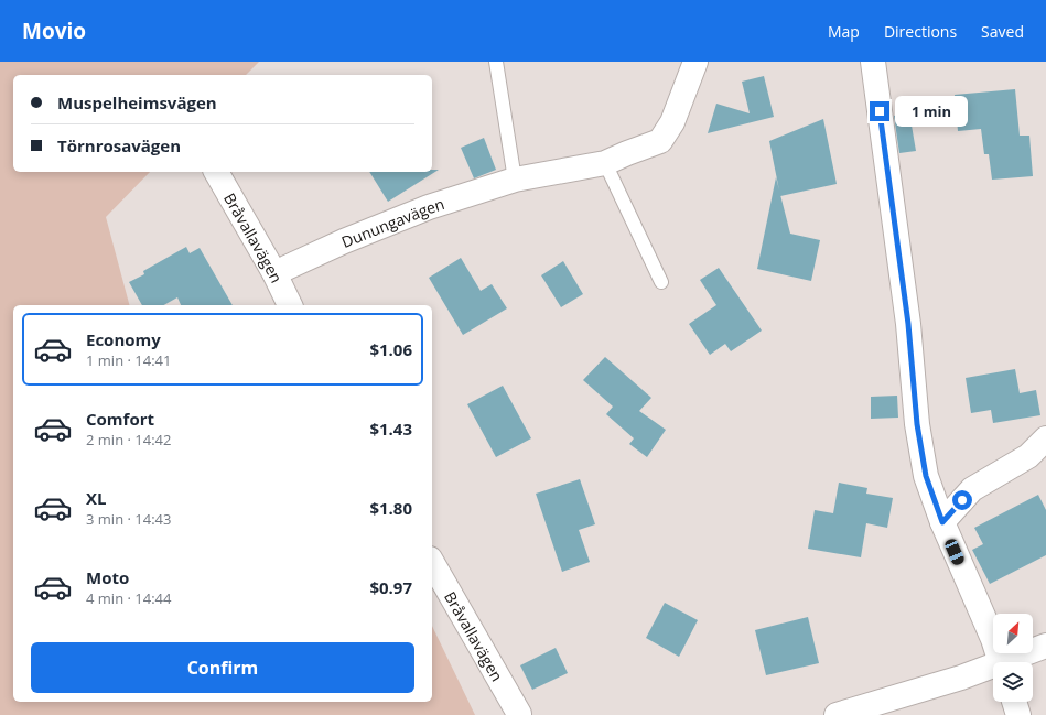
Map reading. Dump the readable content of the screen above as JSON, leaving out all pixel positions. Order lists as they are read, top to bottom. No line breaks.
{"streets":{"street":["Dunungavägen","Bråvallavägen"]},"crossings":[["Dunungavägen","Bråvallavägen"]],"north":"top right","page":{"header":"Movio","nav":["Map","Directions","Saved"],"banner":["Muspelheimsvägen","Törnrosavägen"],"bubble":"1 min","list":[{"name":"Economy","note":"1 min · 14:41","value":"$1.06"},{"name":"Comfort","note":"2 min · 14:42","value":"$1.43"},{"name":"XL","note":"3 min · 14:43","value":"$1.80"},{"name":"Moto","note":"4 min · 14:44","value":"$0.97"}],"buttons":"Confirm"}}
